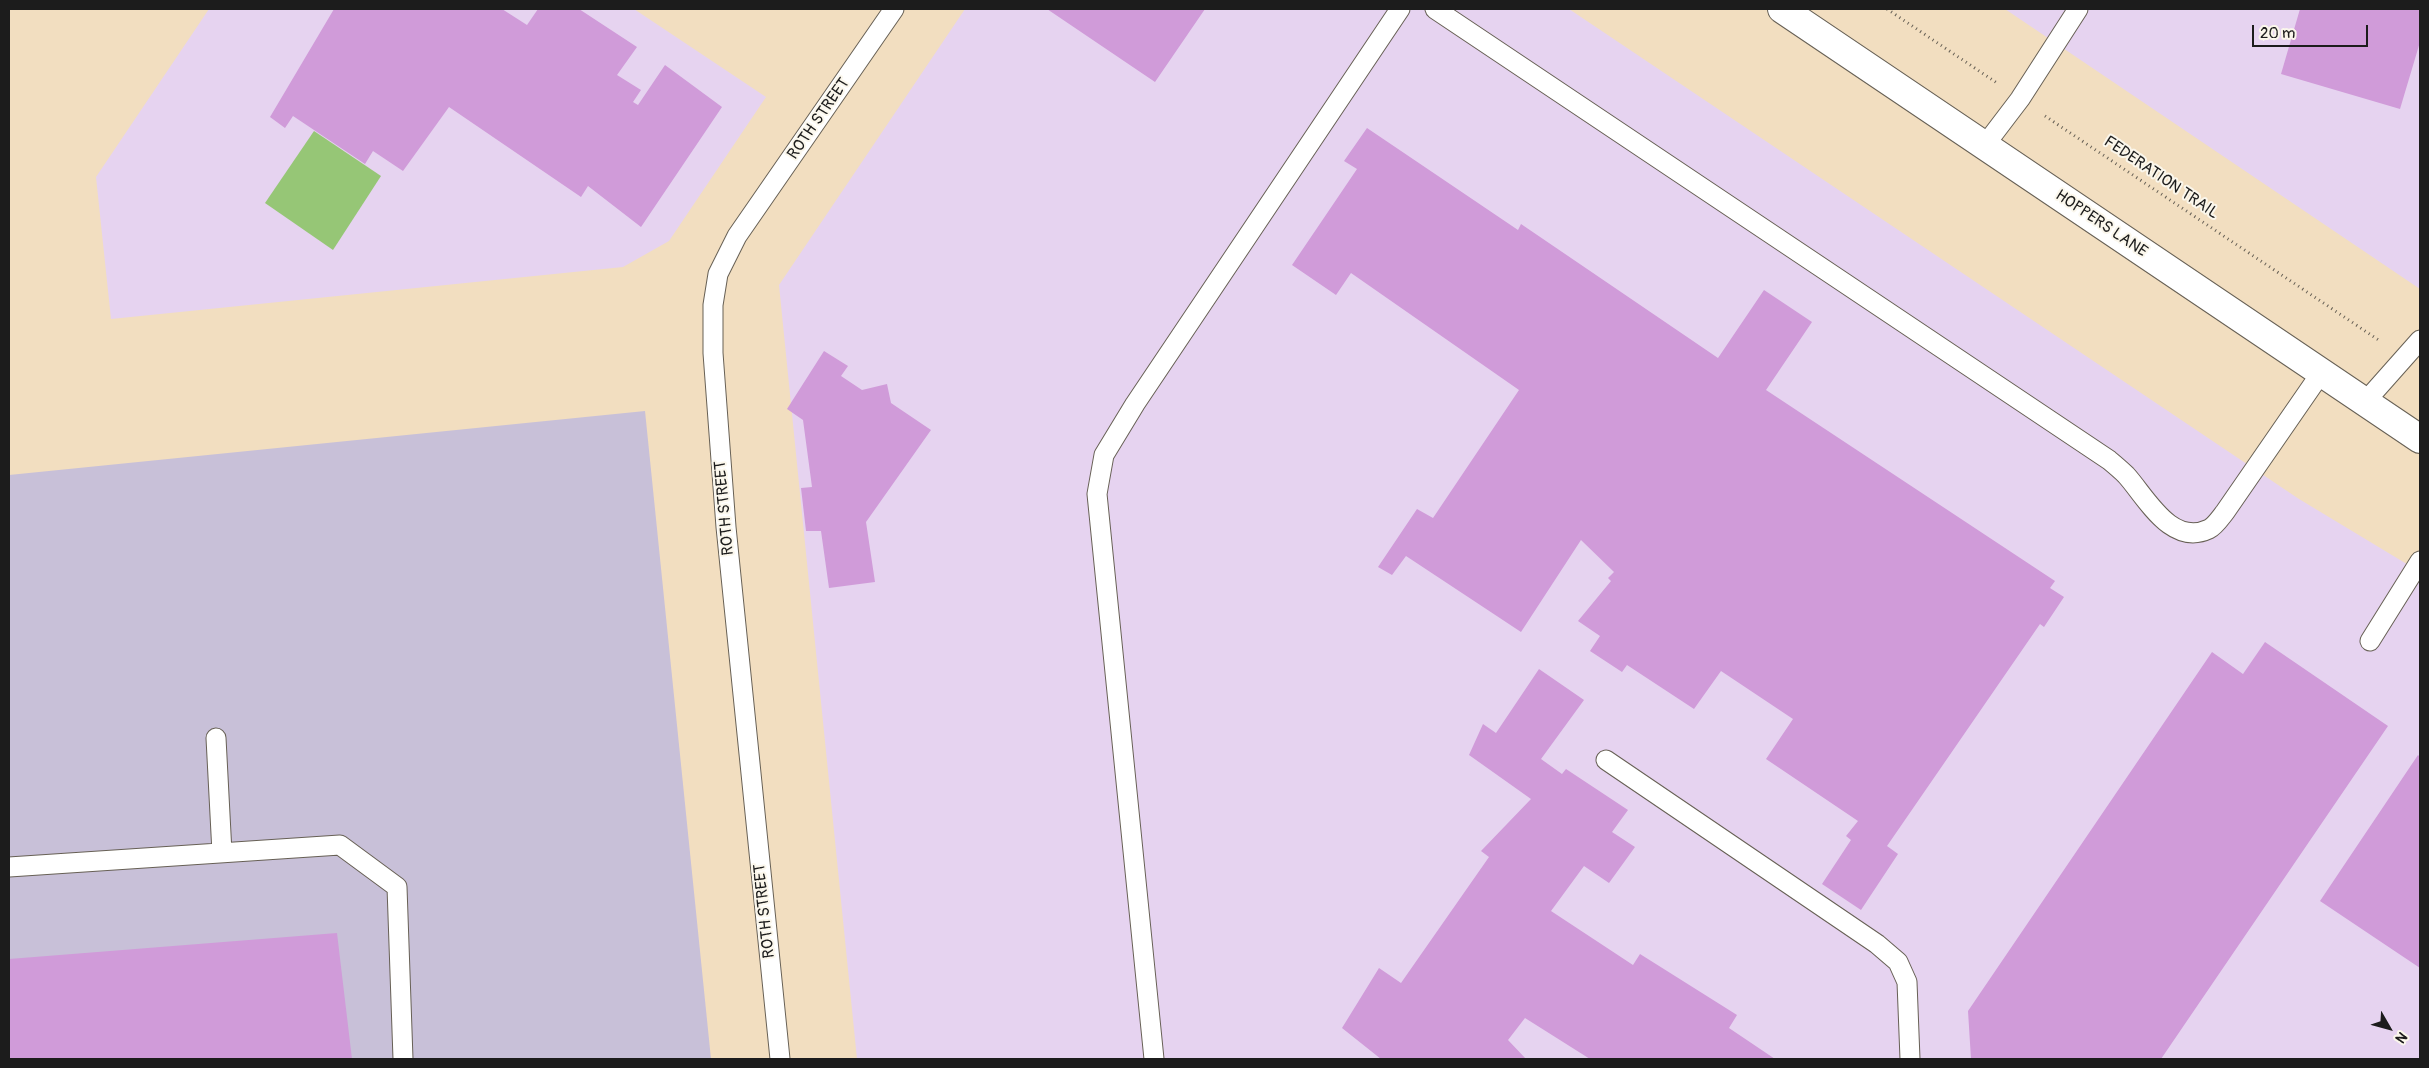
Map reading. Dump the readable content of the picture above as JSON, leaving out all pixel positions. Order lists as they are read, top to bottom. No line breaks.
{"streets":{"street":["HOPPERS LANE"],"lane":["ROTH STREET"],"path":["FEDERATION TRAIL"]},"scale_bar":"20 m","north":"bottom right"}
